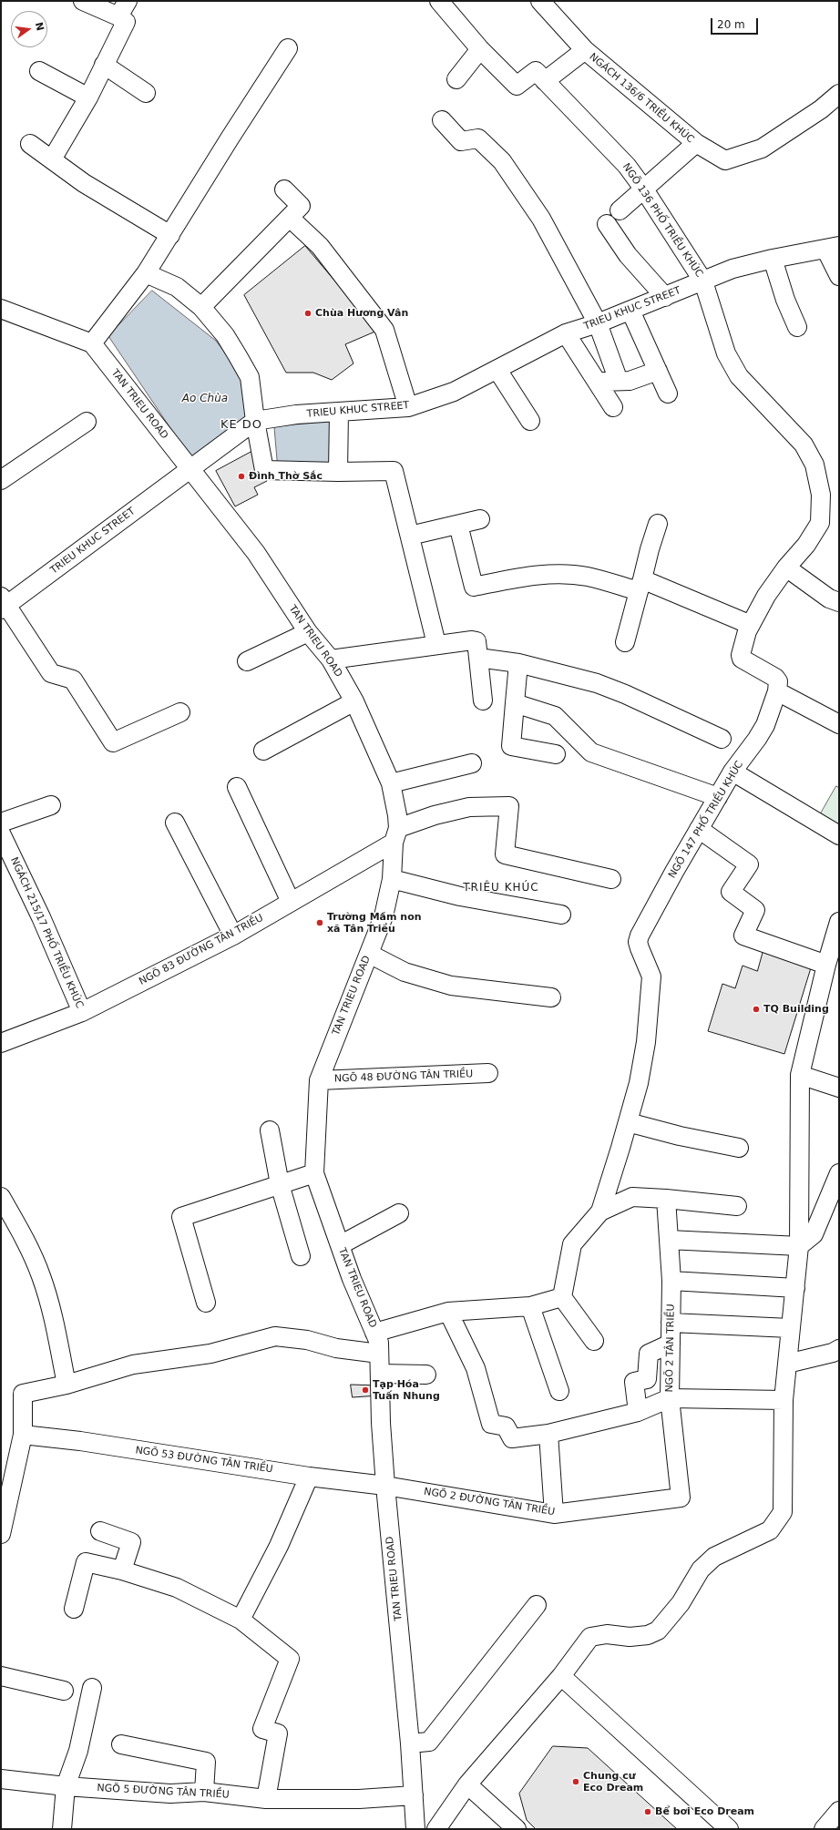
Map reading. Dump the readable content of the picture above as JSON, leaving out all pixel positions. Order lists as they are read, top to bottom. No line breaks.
{"streets":{"street":["NGÁCH 136/6 TRIỀU KHÚC","NGÕ 136 PHỐ TRIỀU KHÚC","TRIEU KHUC STREET","TAN TRIEU ROAD","NGÕ 147 PHỐ TRIỀU KHÚC","NGÁCH 215/17 PHỐ TRIỀU KHÚC","NGÕ 83 ĐƯỜNG TÂN TRIỀU","NGÕ 48 ĐƯỜNG TÂN TRIỀU","NGÕ 2 TÂN TRIỀU","NGÕ 53 ĐƯỜNG TÂN TRIỀU","NGÕ 2 ĐƯỜNG TÂN TRIỀU","NGÕ 5 ĐƯỜNG TÂN TRIỀU"]},"crossings":[["NGÁCH 136/6 TRIỀU KHÚC","NGÕ 136 PHỐ TRIỀU KHÚC"],["NGÕ 136 PHỐ TRIỀU KHÚC","TRIEU KHUC STREET"],["TRIEU KHUC STREET","TAN TRIEU ROAD"],["TAN TRIEU ROAD","NGÕ 83 ĐƯỜNG TÂN TRIỀU"],["TAN TRIEU ROAD","NGÕ 48 ĐƯỜNG TÂN TRIỀU"],["TAN TRIEU ROAD","NGÕ 53 ĐƯỜNG TÂN TRIỀU"],["TAN TRIEU ROAD","NGÕ 2 ĐƯỜNG TÂN TRIỀU"],["TAN TRIEU ROAD","NGÕ 5 ĐƯỜNG TÂN TRIỀU"],["NGÁCH 215/17 PHỐ TRIỀU KHÚC","NGÕ 83 ĐƯỜNG TÂN TRIỀU"],["NGÕ 2 TÂN TRIỀU","NGÕ 2 ĐƯỜNG TÂN TRIỀU"],["NGÕ 53 ĐƯỜNG TÂN TRIỀU","NGÕ 2 ĐƯỜNG TÂN TRIỀU"]],"districts":["KE DO","TRIÊU KHÚC"],"water":["Ao Chùa"],"places":["Chùa Hương Vân","Đình Thờ Sắc","Trường Mầm non xã Tân Triều","TQ Building","Tạp Hóa Tuấn Nhung","Chung cư Eco Dream","Bể bơi Eco Dream"],"scale_bar":"20 m","north":"right"}
